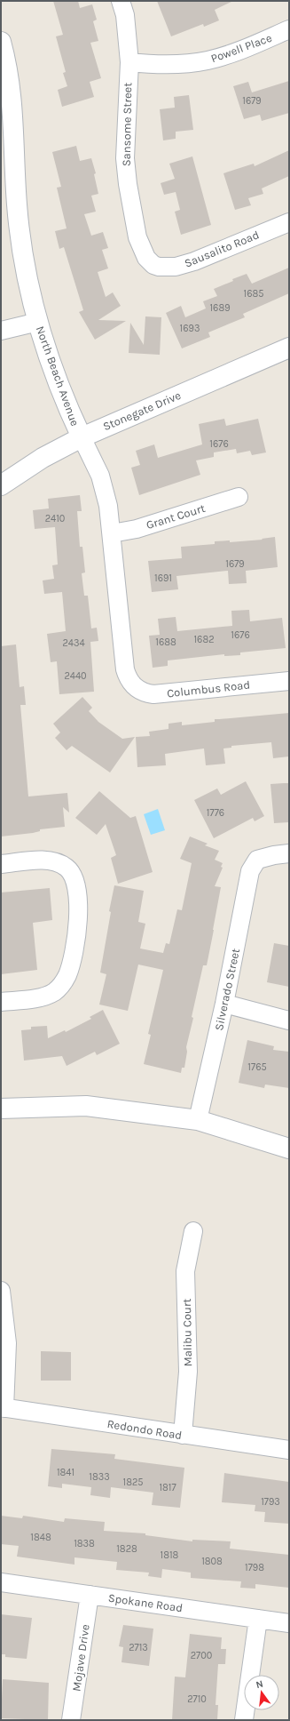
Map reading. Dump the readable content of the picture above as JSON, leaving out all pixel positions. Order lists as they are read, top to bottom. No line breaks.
{"streets":{"street":["Powell Place","Sansome Street","Sausalito Road","North Beach Avenue","Stonegate Drive","Grant Court","Columbus Road","Silverado Street","Malibu Court","Redondo Road","Spokane Road","Mojave Drive"]},"crossings":[["Powell Place","Sansome Street"],["Sansome Street","Sausalito Road"],["North Beach Avenue","Stonegate Drive"],["North Beach Avenue","Grant Court"],["North Beach Avenue","Columbus Road"],["Malibu Court","Redondo Road"],["Spokane Road","Mojave Drive"]],"house_numbers":["1679","1685","1689","1693","1676","2410","1679","1691","1676","1682","1688","2434","2440","1776","1765","1841","1833","1825","1817","1793","1848","1838","1828","1818","1808","1798","2713","2700","2710"],"north":"top"}
